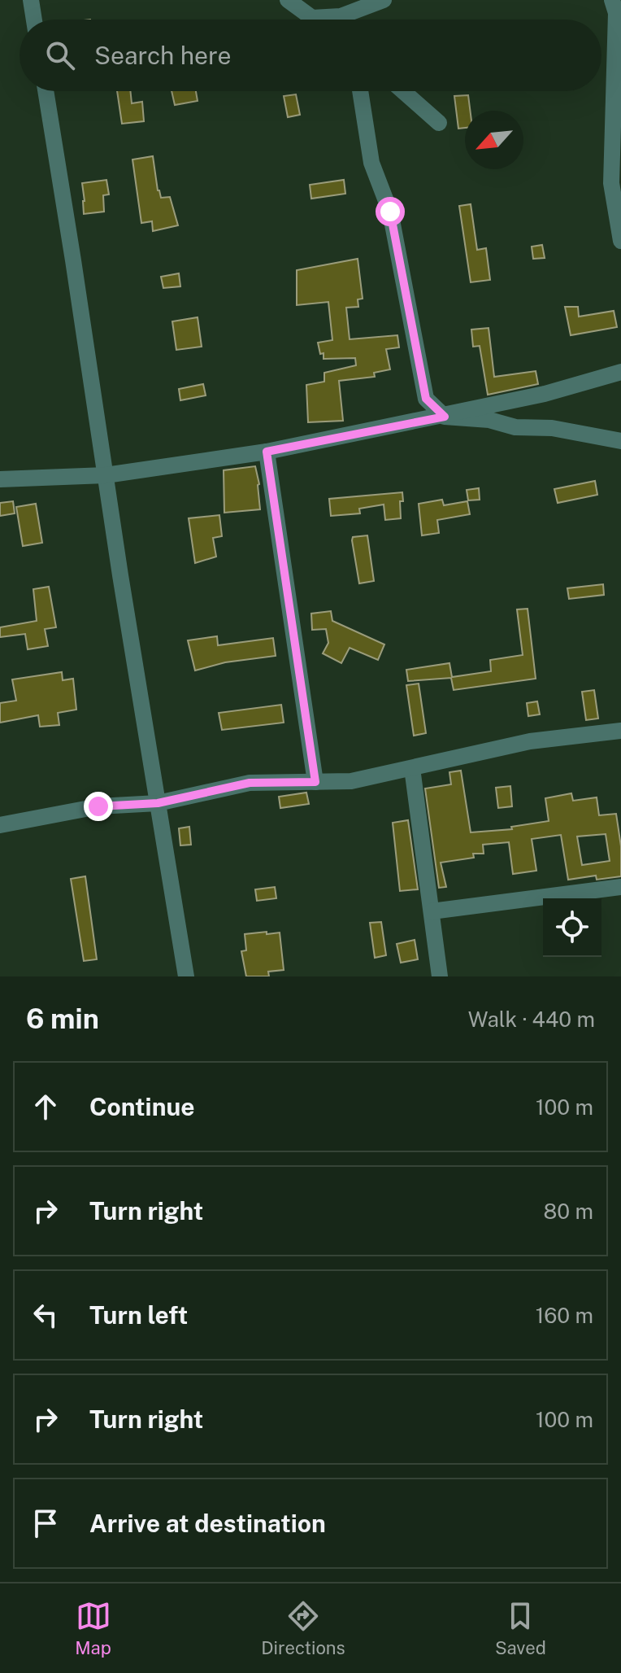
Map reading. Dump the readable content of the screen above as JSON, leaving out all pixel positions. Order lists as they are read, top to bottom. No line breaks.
{"north":"bottom left","page":{"search":"Search here","heading":["6 min","Walk · 440 m"],"list":[["Continue","100 m"],["Turn right","80 m"],["Turn left","160 m"],["Turn right","100 m"],"Arrive at destination"],"nav":["Map","Directions","Saved"]}}
